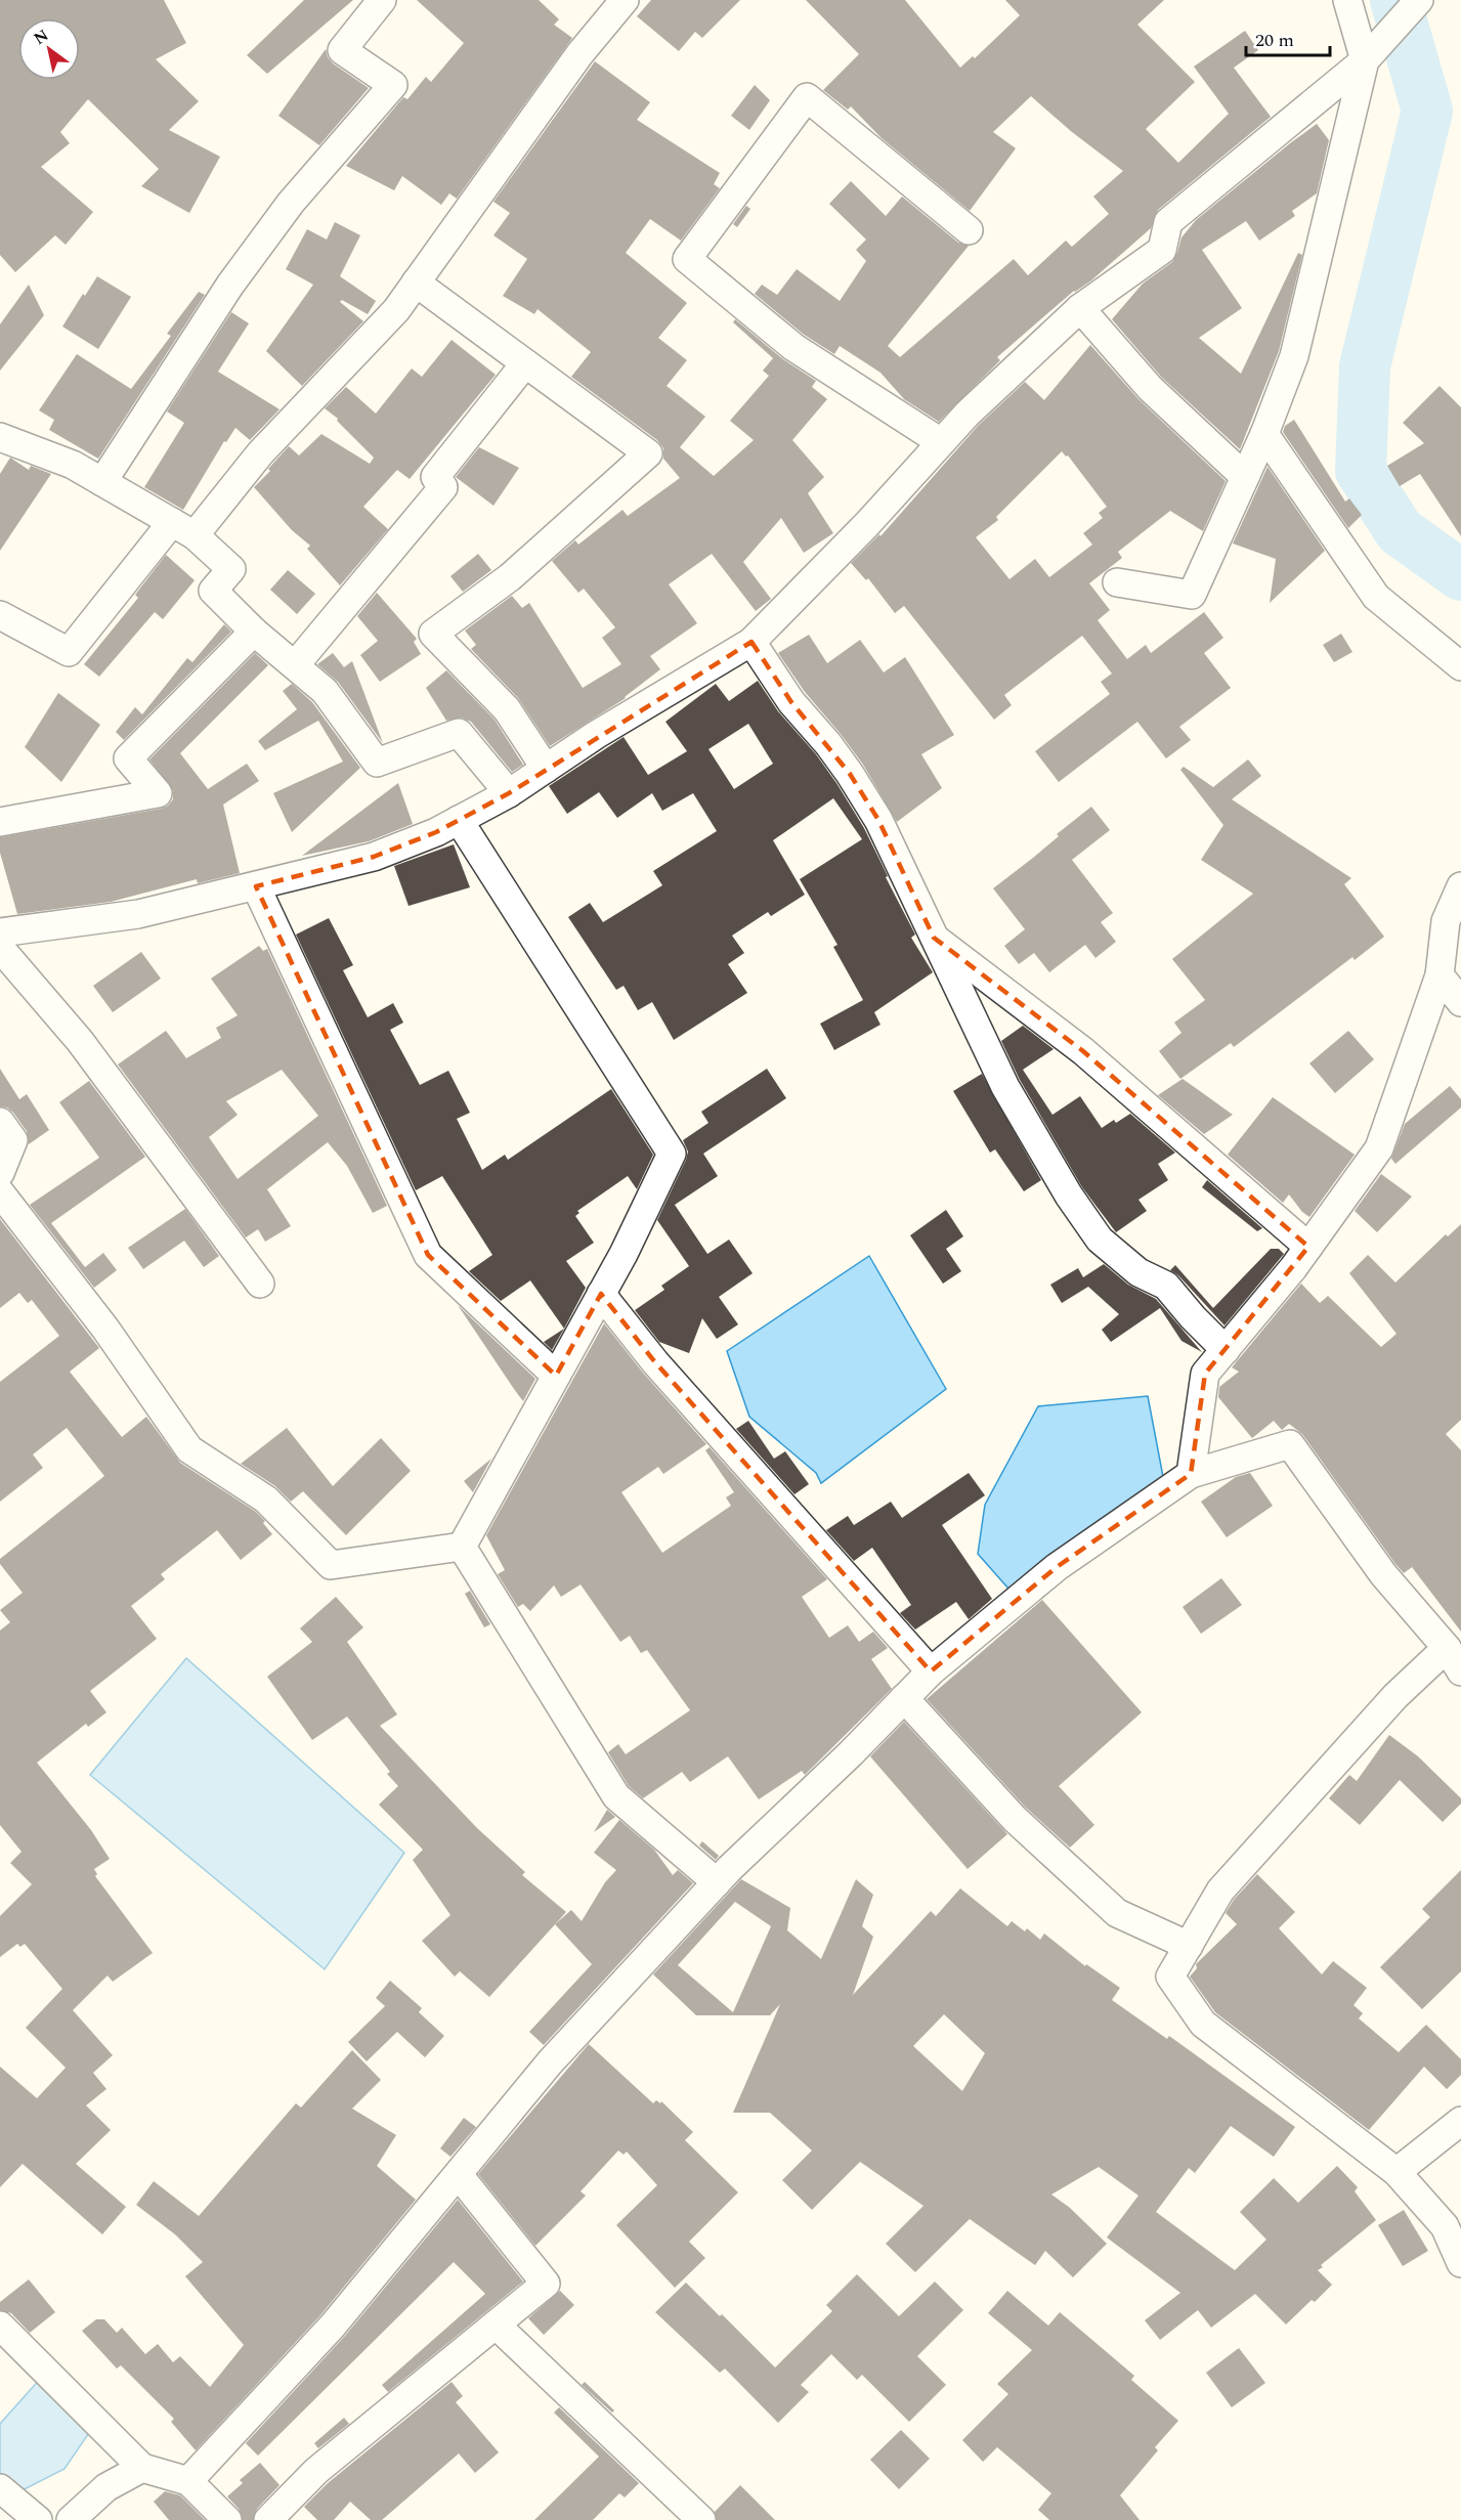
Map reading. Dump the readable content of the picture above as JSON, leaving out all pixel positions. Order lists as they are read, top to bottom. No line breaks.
{"scale_bar":"20 m","north":"top left"}
